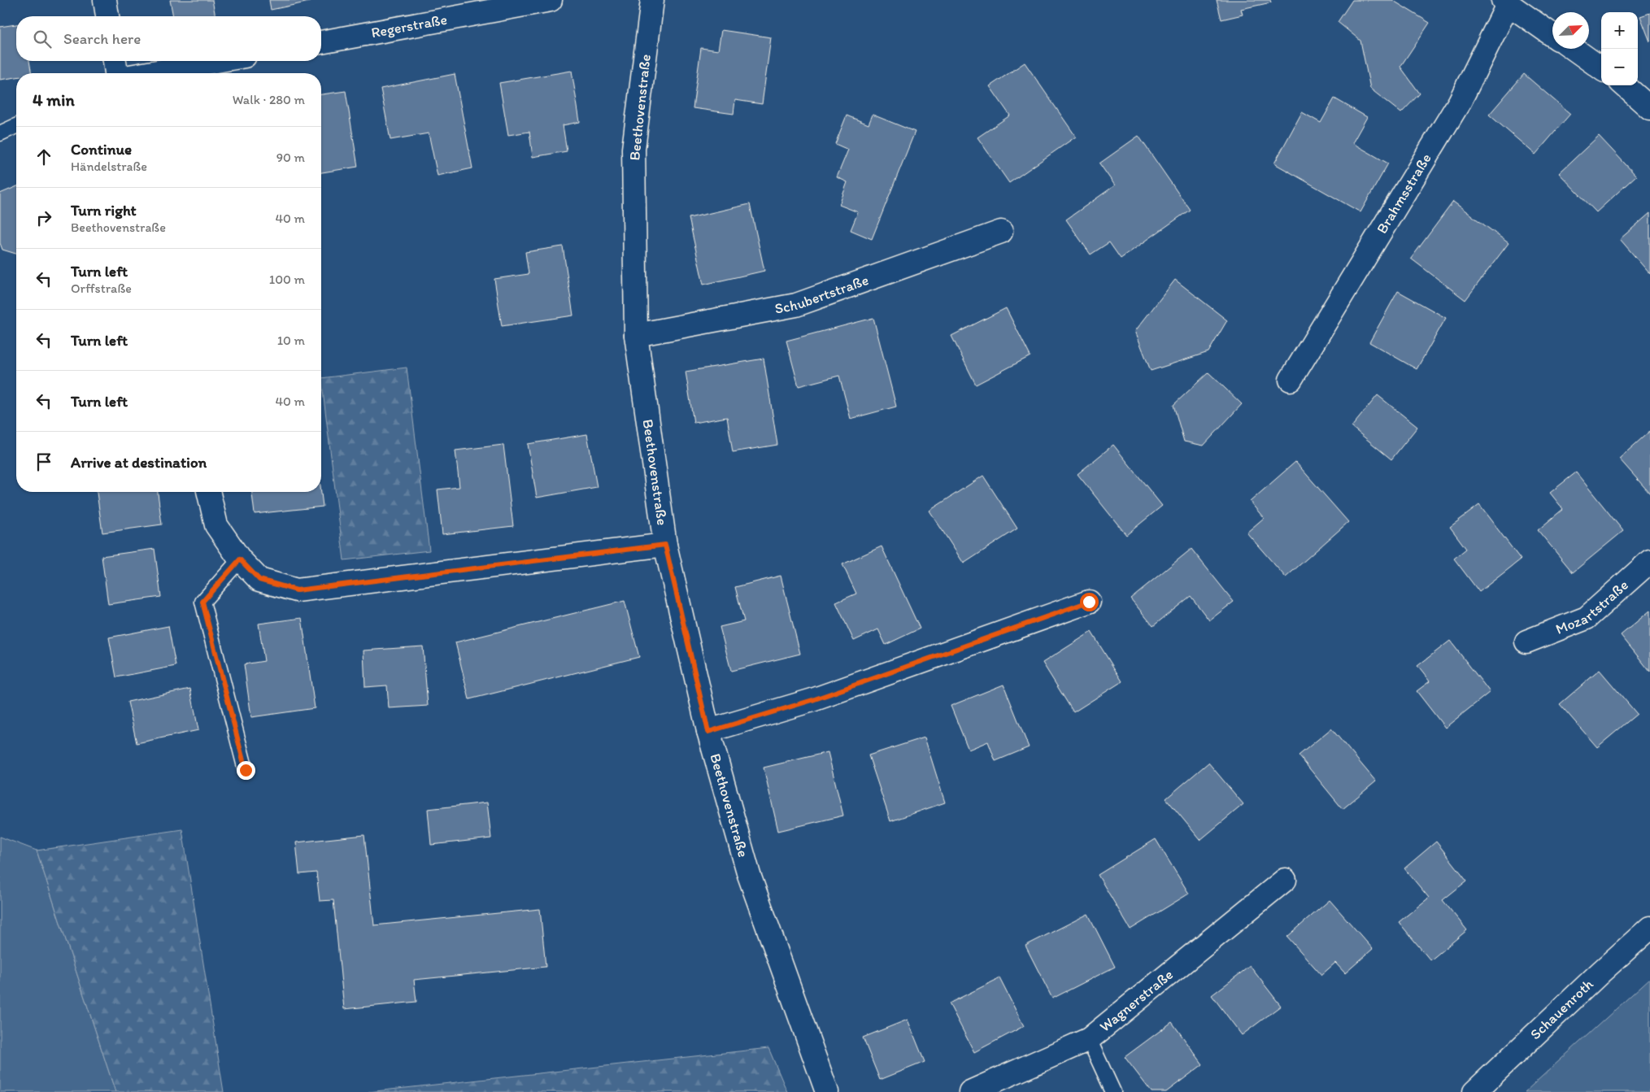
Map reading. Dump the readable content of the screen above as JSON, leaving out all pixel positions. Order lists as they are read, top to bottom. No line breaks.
{"streets":{"street":["Regerstraße","Beethovenstraße","Brahmsstraße","Schubertstraße","Mozartstraße","Wagnerstraße","Schauenroth"]},"crossings":[["Beethovenstraße","Schubertstraße"]],"north":"top right","page":{"map_buttons":["+","−"],"search":"Search here","heading":["4 min","Walk · 280 m"],"list":[["Continue","Händelstraße","90 m"],["Turn right","Beethovenstraße","40 m"],["Turn left","Orffstraße","100 m"],["Turn left","10 m"],["Turn left","40 m"],"Arrive at destination"]}}
